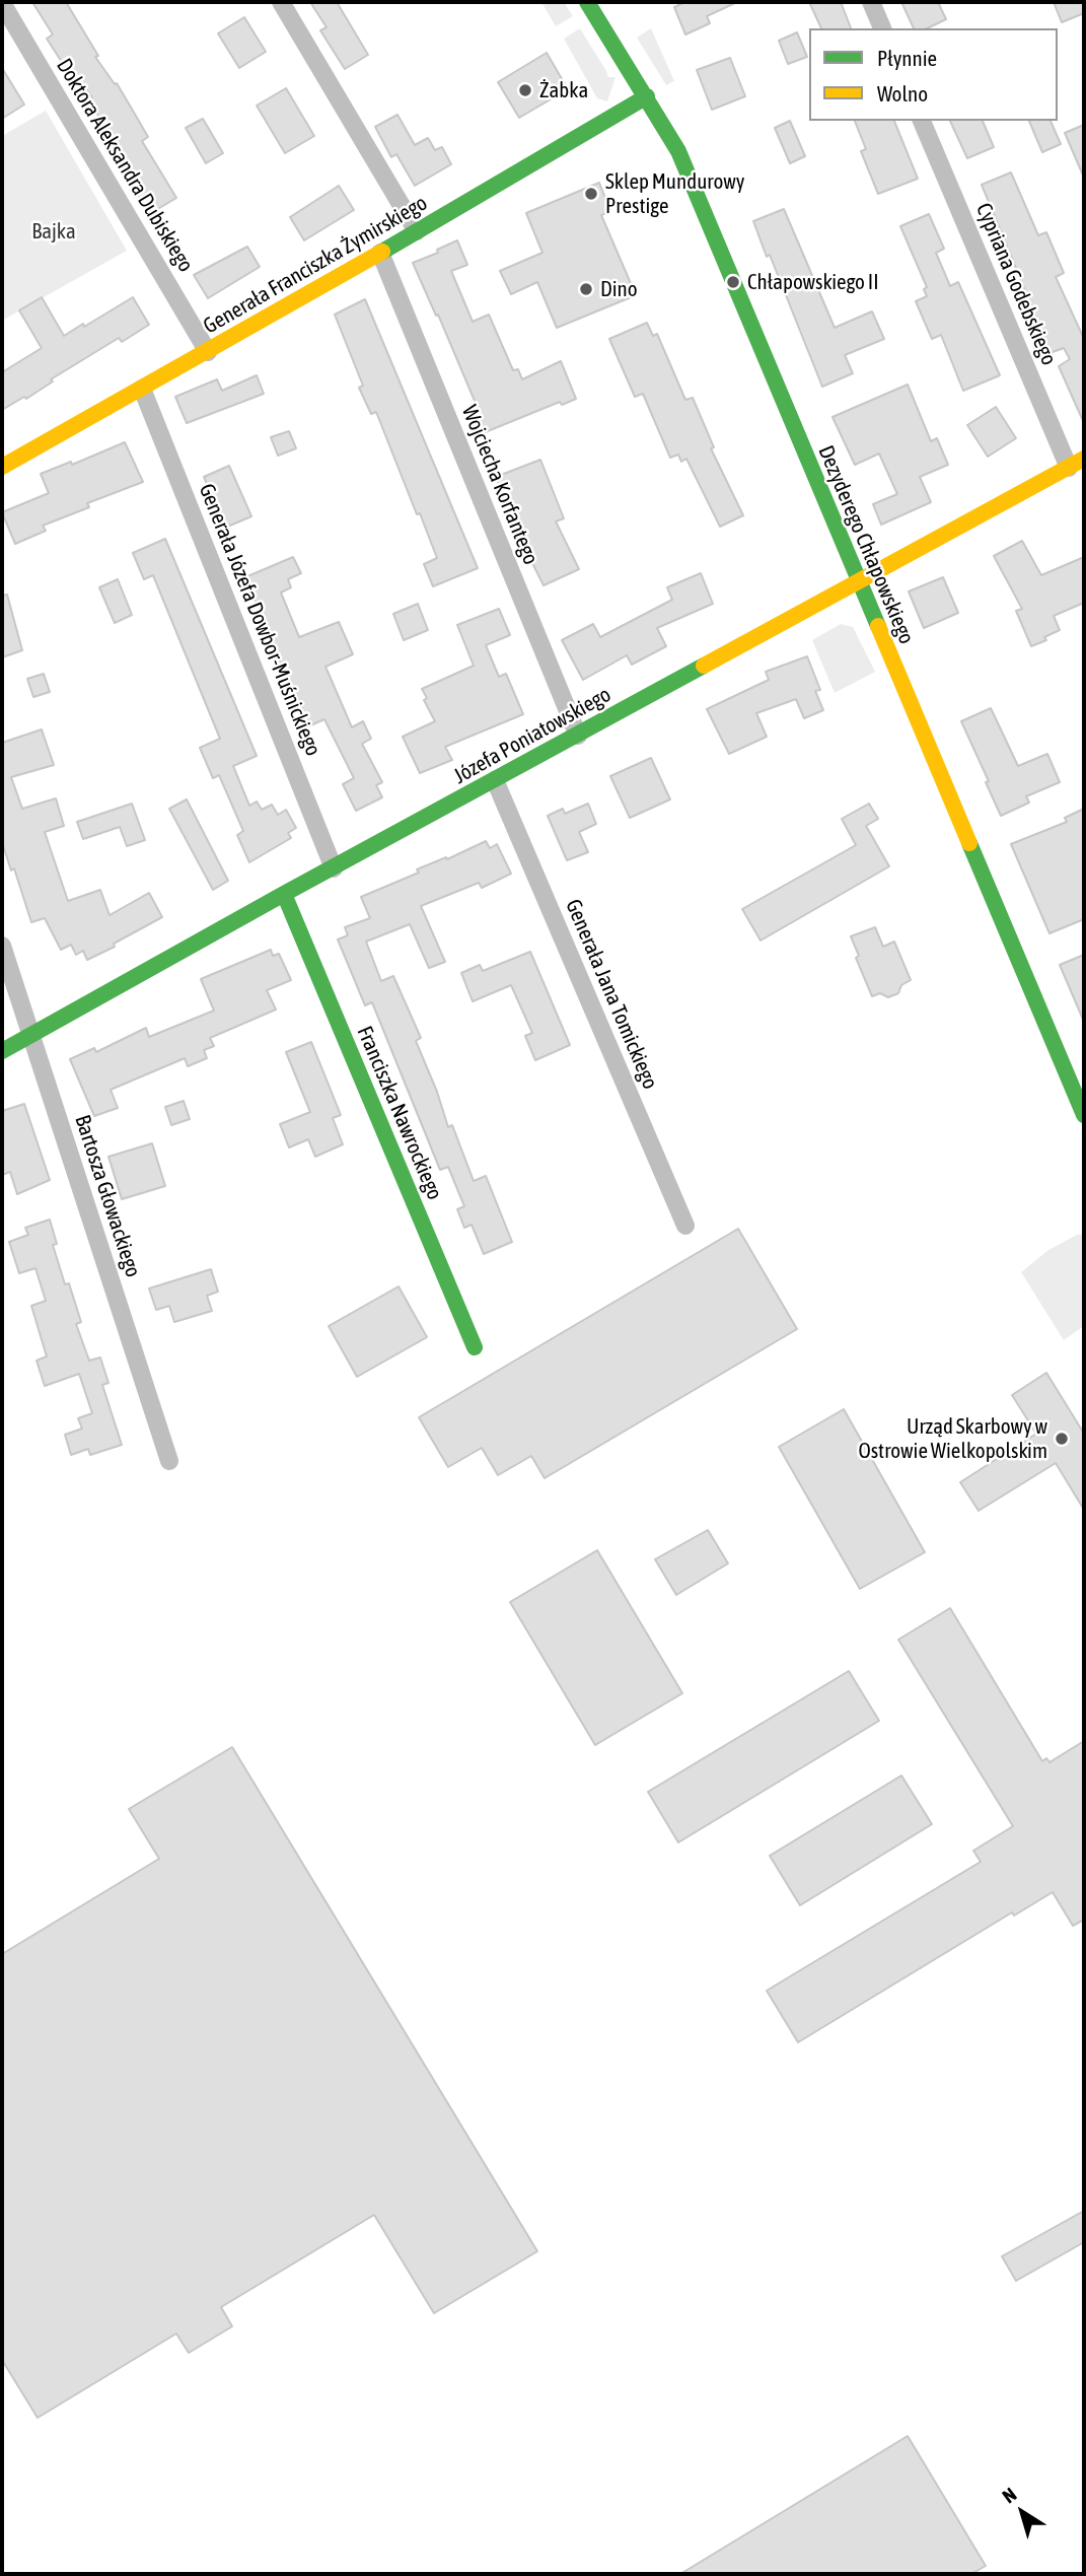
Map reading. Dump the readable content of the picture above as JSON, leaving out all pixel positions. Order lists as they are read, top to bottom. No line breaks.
{"streets":{"street":["Doktora Aleksandra Dubiskiego","Generała Franciszka Żymirskiego","Cypriana Godebskiego","Wojciecha Korfantego","Dezyderego Chłapowskiego","Generała Józefa Dowbor-Muśnickiego","Józefa Poniatowskiego","Generała Jana Tomickiego","Franciszka Nawrockiego","Bartosza Głowackiego"]},"crossings":[["Doktora Aleksandra Dubiskiego","Generała Franciszka Żymirskiego"],["Generała Franciszka Żymirskiego","Wojciecha Korfantego"],["Generała Franciszka Żymirskiego","Dezyderego Chłapowskiego"],["Generała Franciszka Żymirskiego","Generała Józefa Dowbor-Muśnickiego"],["Cypriana Godebskiego","Józefa Poniatowskiego"],["Wojciecha Korfantego","Józefa Poniatowskiego"],["Dezyderego Chłapowskiego","Józefa Poniatowskiego"],["Generała Józefa Dowbor-Muśnickiego","Józefa Poniatowskiego"],["Józefa Poniatowskiego","Generała Jana Tomickiego"],["Józefa Poniatowskiego","Franciszka Nawrockiego"],["Józefa Poniatowskiego","Bartosza Głowackiego"]],"parks":["Bajka"],"places":["Żabka","Sklep Mundurowy Prestige","Chłapowskiego II","Dino","Urząd Skarbowy w Ostrowie Wielkopolskim"],"legend":["Płynnie","Wolno"],"north":"top left"}
